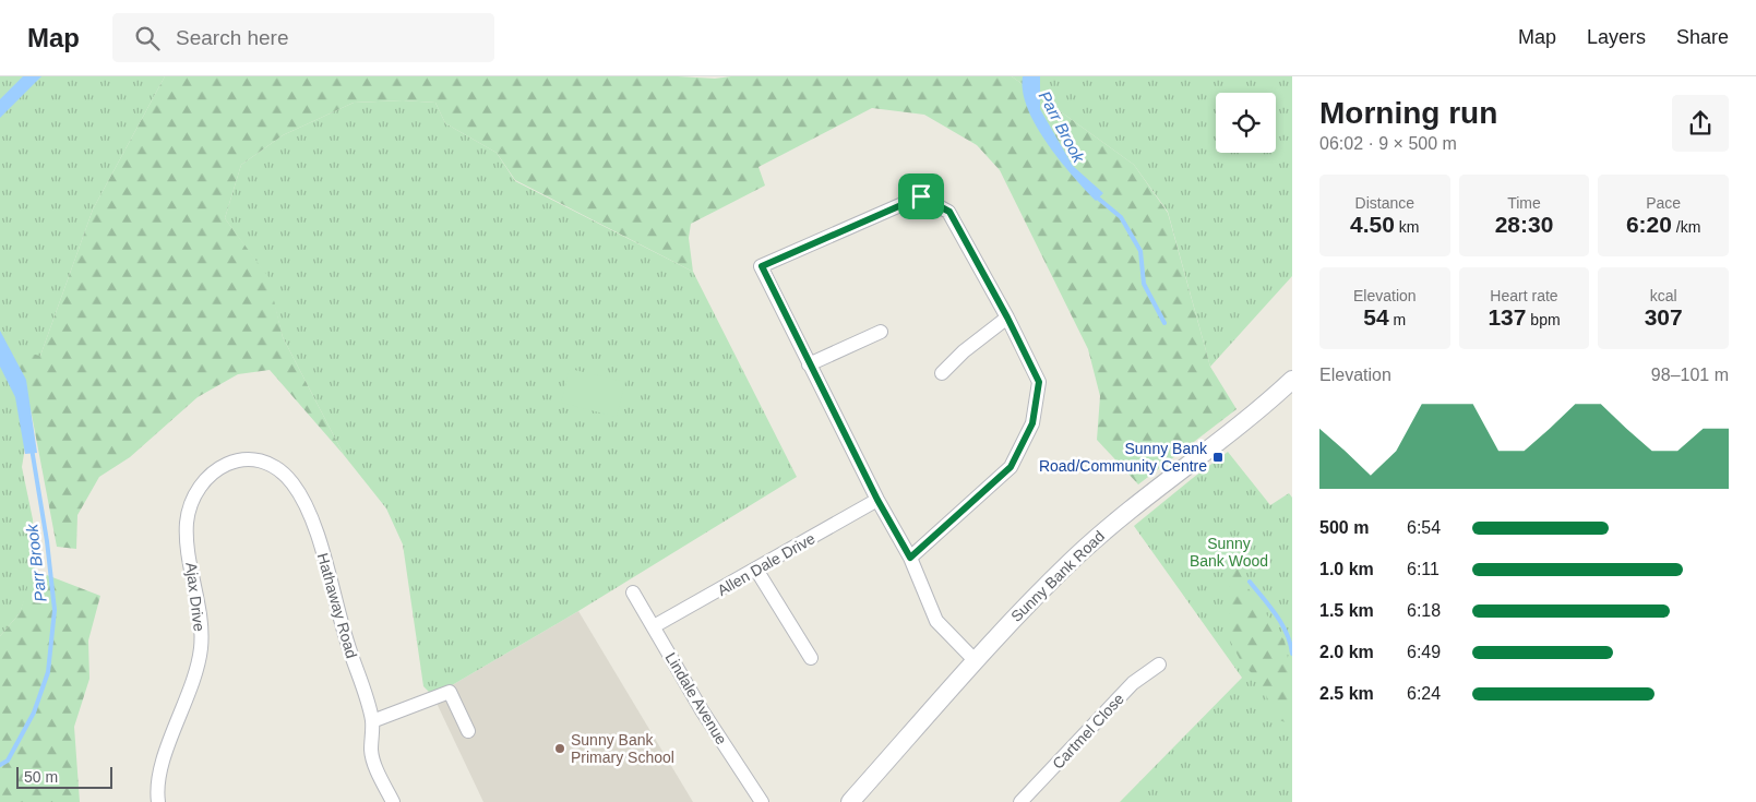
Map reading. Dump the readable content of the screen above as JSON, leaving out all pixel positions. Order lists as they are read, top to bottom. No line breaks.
{"streets":{"street":["Allen Dale Drive","Sunny Bank Road","Ajax Drive","Hathaway Road","Lindale Avenue","Cartmel Close"]},"crossings":[["Allen Dale Drive","Lindale Avenue"],["Ajax Drive","Hathaway Road"]],"water":["Parr Brook"],"parks":["Sunny Bank Wood"],"places":{"transit":["Sunny Bank Road/Community Centre"],"other":["Sunny Bank Primary School"]},"scale_bar":"50 m","page":{"header":"Map","search":"Search here","nav":["Map","Layers","Share"],"heading":["Morning run","06:02 · 9 × 500 m"],"stats":[["Distance","4.50 km"],["Time","28:30"],["Pace","6:20 /km"],["Elevation","54 m"],["Heart rate","137 bpm"],["kcal","307"]],"chart":["Elevation","98–101 m"],"list":[{"name":"500 m","note":"6:54"},{"name":"1.0 km","note":"6:11"},{"name":"1.5 km","note":"6:18"},{"name":"2.0 km","note":"6:49"},{"name":"2.5 km","note":"6:24"}],"scale":"50 m"}}
